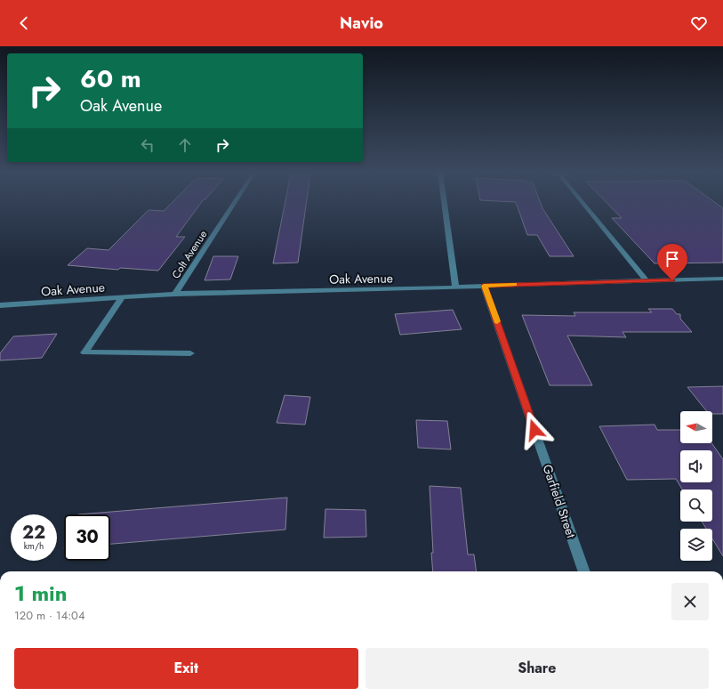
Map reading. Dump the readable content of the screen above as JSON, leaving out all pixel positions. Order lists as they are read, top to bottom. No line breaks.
{"streets":{"street":["Colt Avenue","Oak Avenue","Garfield Street"]},"crossings":[["Colt Avenue","Oak Avenue"],["Oak Avenue","Garfield Street"]],"north":"left","page":{"header":"Navio","turn":["60 m","Oak Avenue"],"speed":"22 km/h","limit":"30","heading":["1 min","120 m · 14:04"],"buttons":["Exit","Share"]}}
